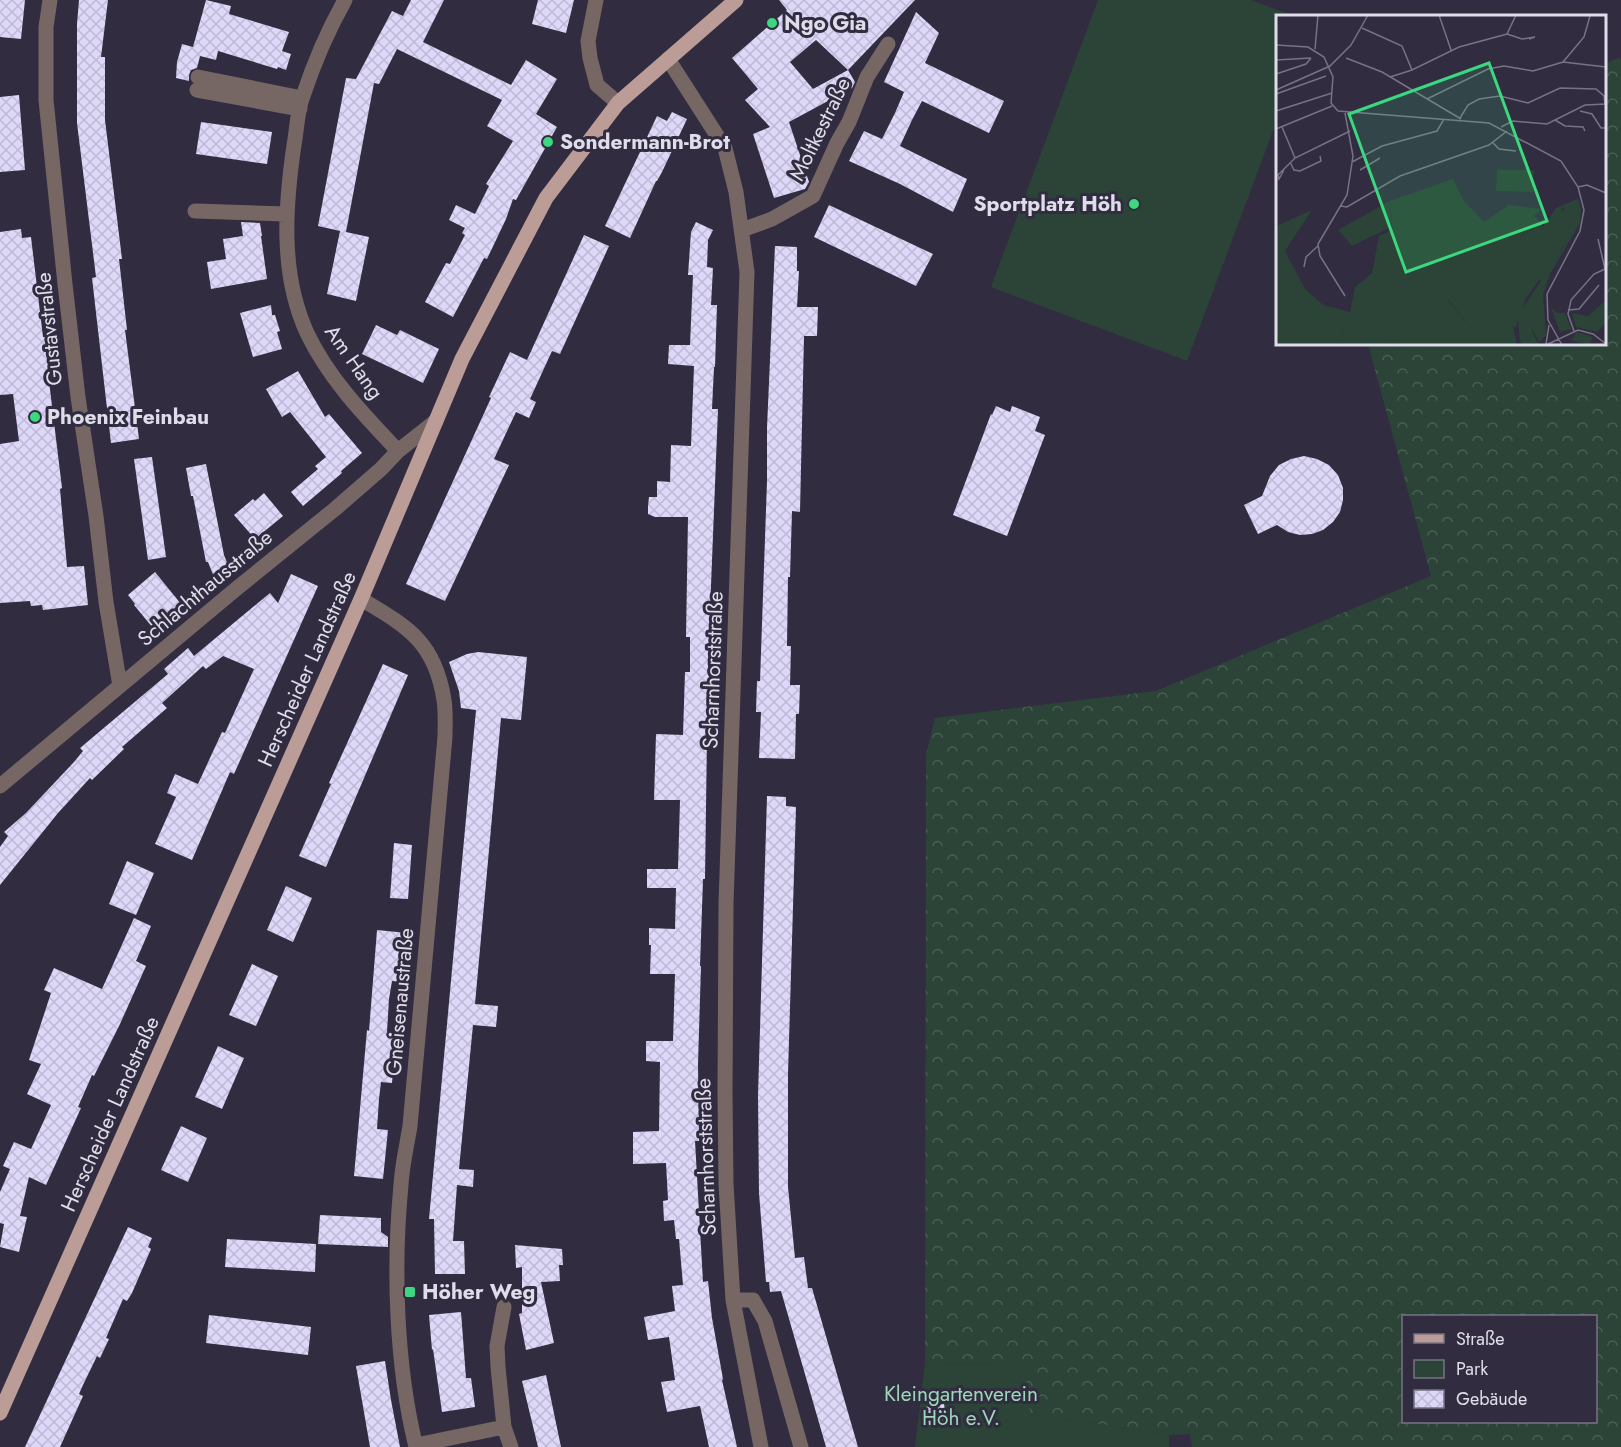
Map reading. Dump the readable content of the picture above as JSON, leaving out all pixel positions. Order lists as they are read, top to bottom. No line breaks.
{"streets":{"main road":["Herscheider Landstraße"],"street":["Moltkestraße","Gustavstraße","Am Hang","Schlachthausstraße","Scharnhorststraße","Gneisenaustraße"]},"crossings":[["Moltkestraße","Scharnhorststraße"],["Gustavstraße","Schlachthausstraße"],["Am Hang","Schlachthausstraße"],["Schlachthausstraße","Herscheider Landstraße"],["Herscheider Landstraße","Scharnhorststraße"],["Herscheider Landstraße","Gneisenaustraße"]],"parks":["Kleingartenverein Höh e.V."],"places":{"other":["Ngo Gia","Sondermann-Brot","Sportplatz Höh","Phoenix Feinbau"],"transit":["Höher Weg"]},"legend":["Straße","Park","Gebäude"]}
